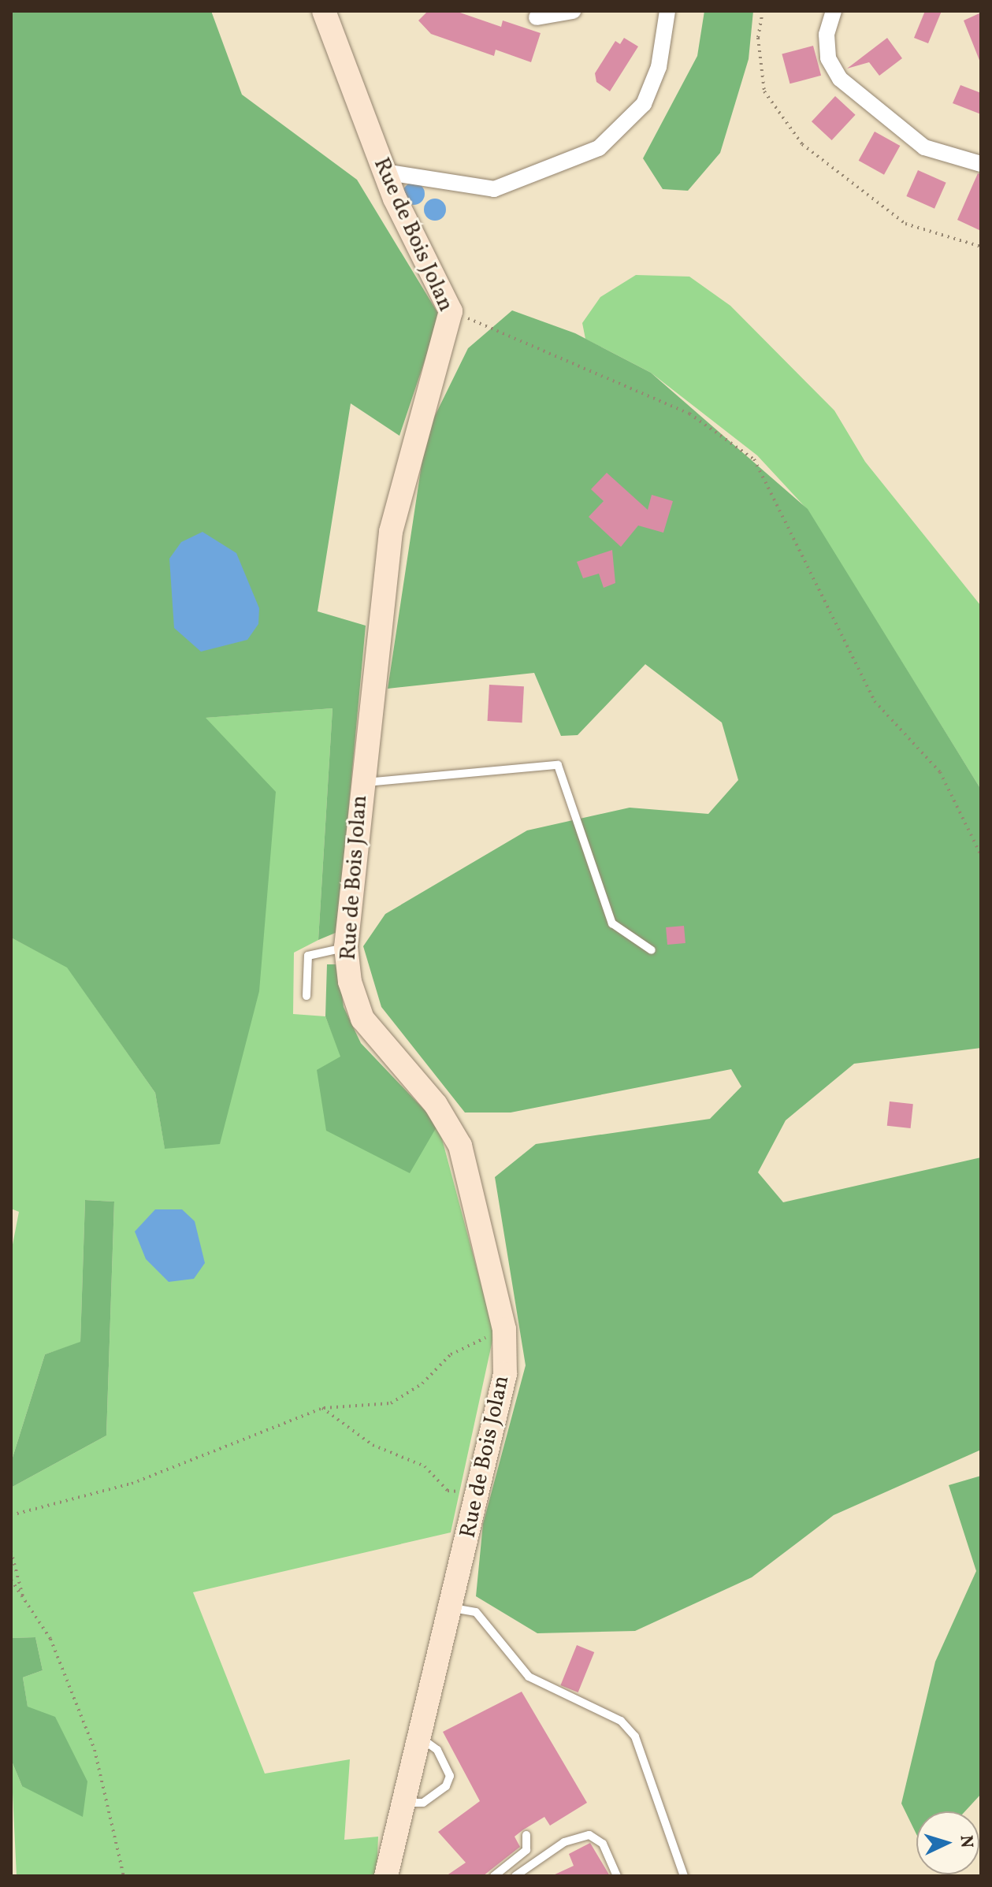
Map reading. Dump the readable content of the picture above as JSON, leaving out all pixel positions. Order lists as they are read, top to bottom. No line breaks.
{"streets":{"street":["Rue de Bois Jolan"]},"north":"right"}
